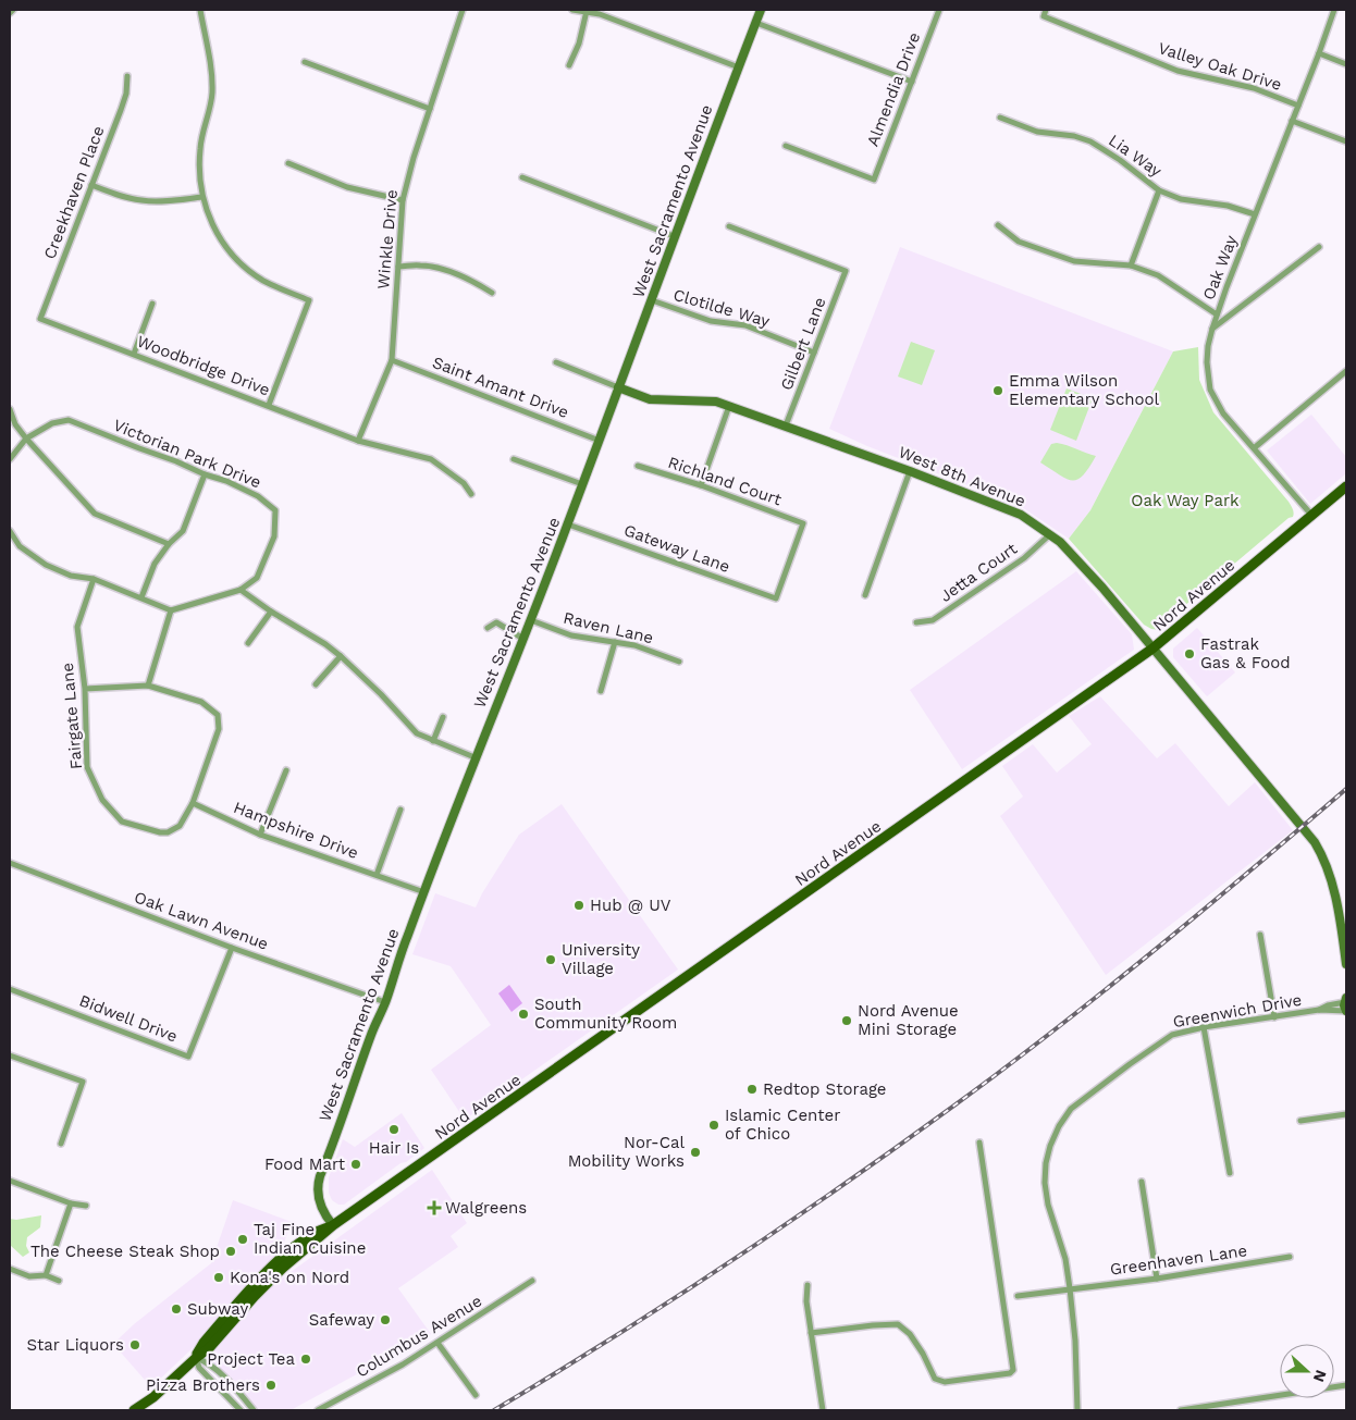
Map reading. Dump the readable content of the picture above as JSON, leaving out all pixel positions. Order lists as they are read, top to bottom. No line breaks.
{"streets":{"main road":["Nord Avenue"],"street":["Valley Oak Drive","Almendia Drive","Lia Way","Creekhaven Place","West Sacramento Avenue","Winkle Drive","Oak Way","Clotilde Way","Gilbert Lane","Woodbridge Drive","Saint Amant Drive","Victorian Park Drive","West 8th Avenue","Richland Court","Gateway Lane","Jetta Court","Raven Lane","Fairgate Lane","Hampshire Drive","Oak Lawn Avenue","Greenwich Drive","Bidwell Drive","Greenhaven Lane","Columbus Avenue"]},"crossings":[["Valley Oak Drive","Oak Way"],["Lia Way","Oak Way"],["Creekhaven Place","Woodbridge Drive"],["West Sacramento Avenue","Clotilde Way"],["West Sacramento Avenue","Saint Amant Drive"],["West Sacramento Avenue","West 8th Avenue"],["West Sacramento Avenue","Gateway Lane"],["West Sacramento Avenue","Nord Avenue"],["West Sacramento Avenue","Raven Lane"],["West Sacramento Avenue","Hampshire Drive"],["West Sacramento Avenue","Oak Lawn Avenue"],["Winkle Drive","Woodbridge Drive"],["Winkle Drive","Saint Amant Drive"],["Oak Way","Nord Avenue"],["Clotilde Way","Gilbert Lane"],["Gilbert Lane","West 8th Avenue"],["West 8th Avenue","Jetta Court"],["West 8th Avenue","Nord Avenue"],["Richland Court","Gateway Lane"],["Fairgate Lane","Hampshire Drive"],["Oak Lawn Avenue","Bidwell Drive"],["Greenwich Drive","Greenhaven Lane"]],"parks":["Oak Way Park"],"places":{"other":["Emma Wilson Elementary School","Fastrak Gas & Food","Hub @ UV","University Village","South Community Room","Nord Avenue Mini Storage","Redtop Storage","Islamic Center of Chico","Hair Is","Nor-Cal Mobility Works","Food Mart","Taj Fine Indian Cuisine","The Cheese Steak Shop","Kona's on Nord","Subway","Safeway","Star Liquors","Project Tea","Pizza Brothers"],"health":["Walgreens"]},"north":"right"}
